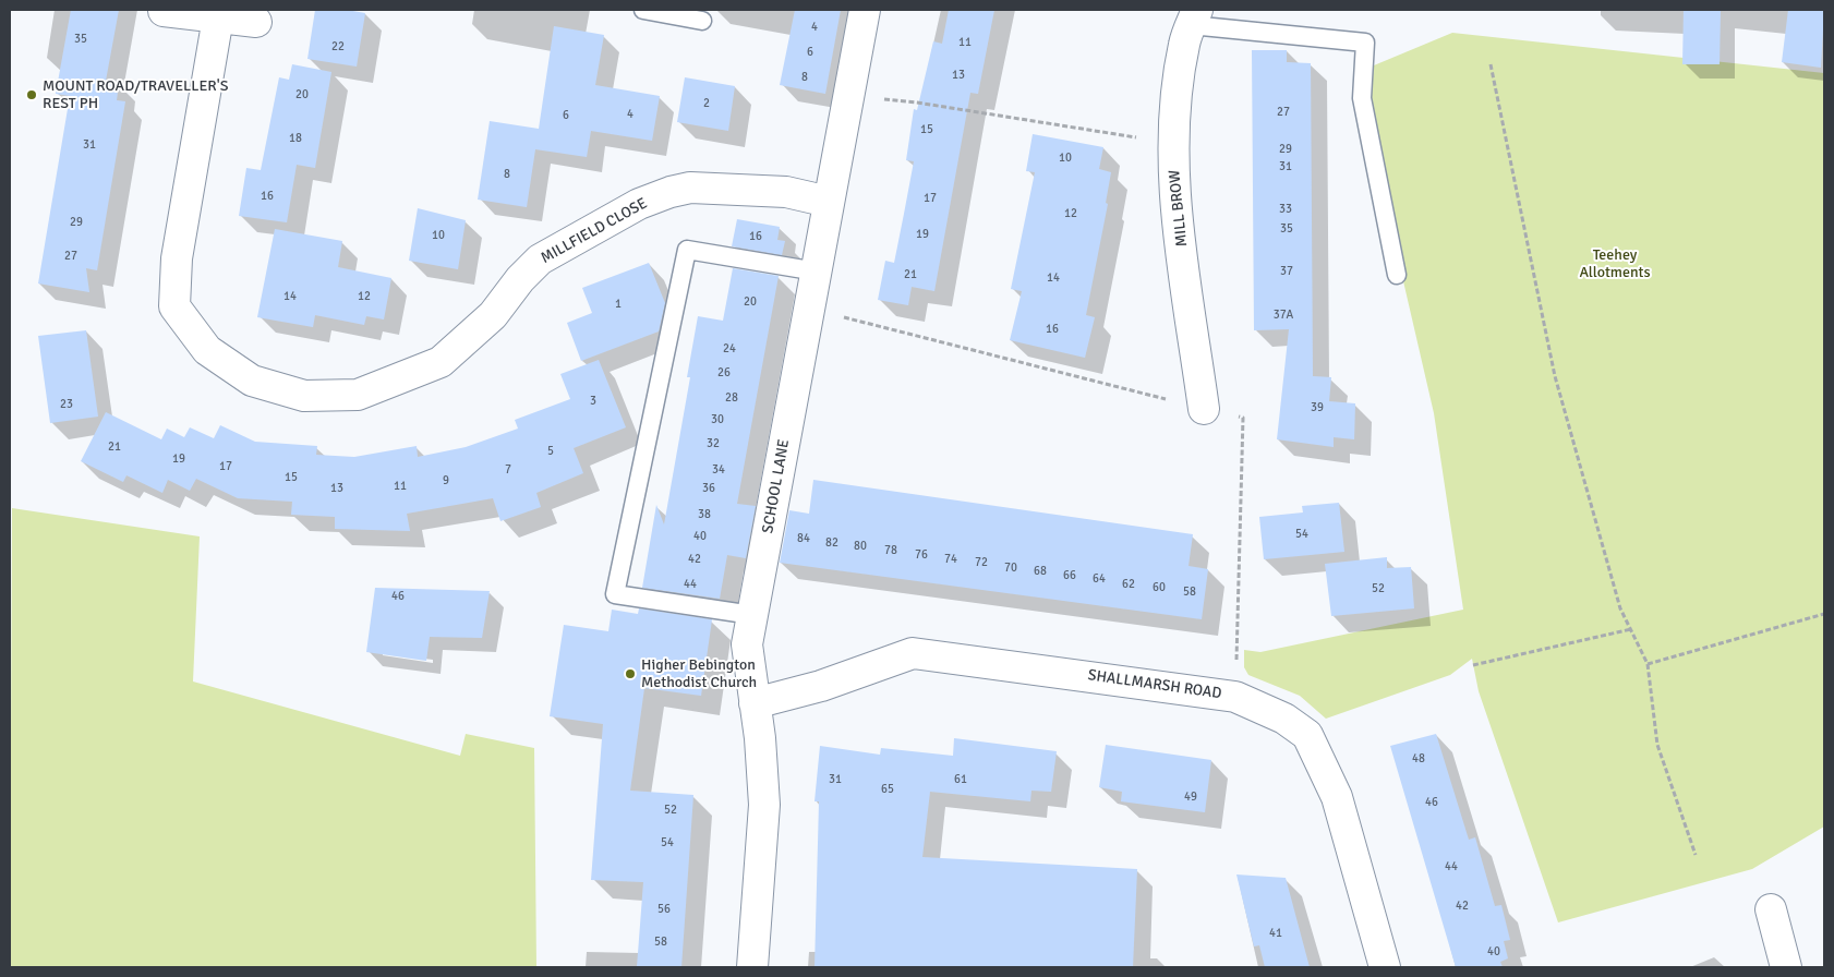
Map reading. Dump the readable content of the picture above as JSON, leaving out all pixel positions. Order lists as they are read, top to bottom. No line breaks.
{"streets":{"street":["MILL BROW","MILLFIELD CLOSE","SCHOOL LANE","SHALLMARSH ROAD"]},"crossings":[["MILLFIELD CLOSE","SCHOOL LANE"],["SCHOOL LANE","SHALLMARSH ROAD"]],"parks":["Teehey Allotments"],"places":["MOUNT ROAD/TRAVELLER'S REST PH","Higher Bebington Methodist Church"],"house_numbers":["4","35","11","22","6","13","8","20","2","27","4","6","15","18","31","29","10","31","8","16","17","33","12","29","35","19","10","16","27","37","21","14","14","12","20","1","37A","16","24","26","28","3","23","39","30","32","21","5","19","17","7","34","15","9","11","13","36","38","54","40","84","82","80","78","76","42","74","72","70","68","66","64","44","62","60","52","58","46","48","31","61","65","49","46","52","54","44","42","56","41","58","40"]}
